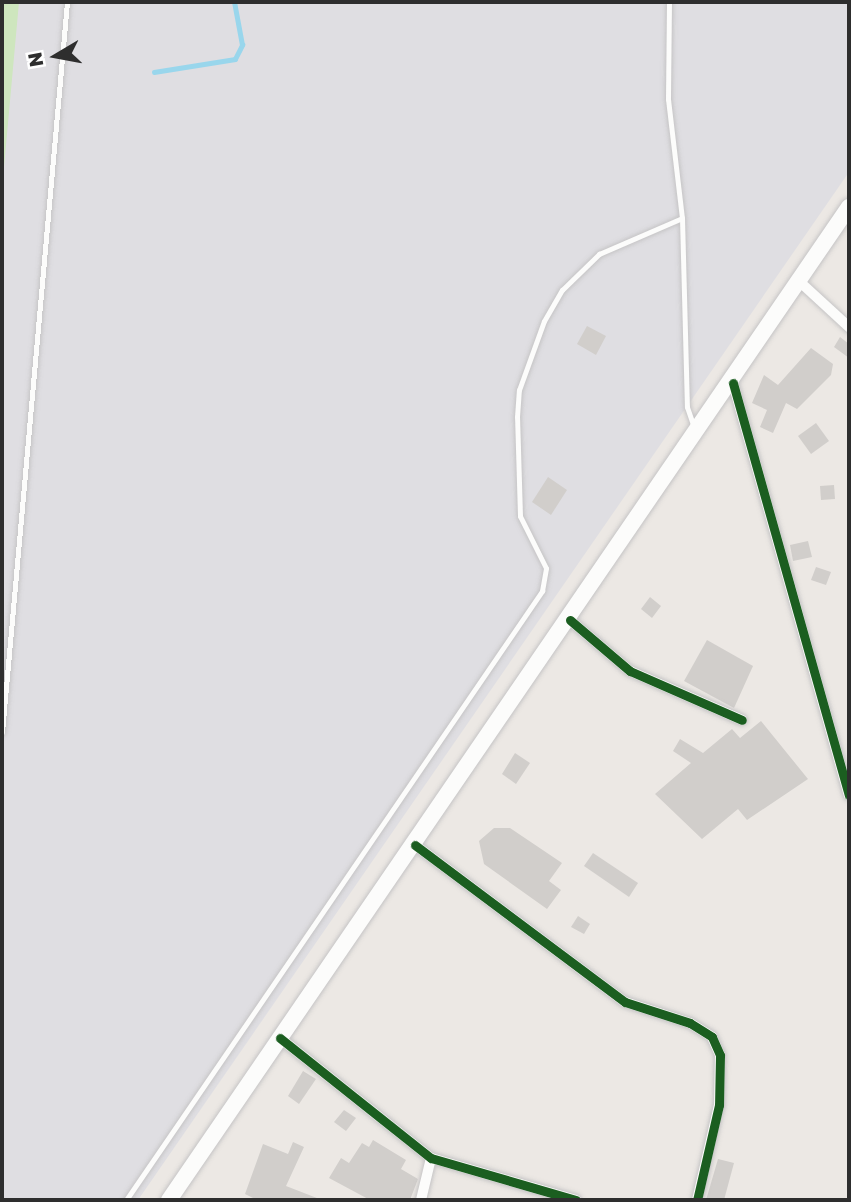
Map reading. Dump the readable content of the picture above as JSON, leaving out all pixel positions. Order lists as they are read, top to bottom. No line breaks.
{"north":"left"}
